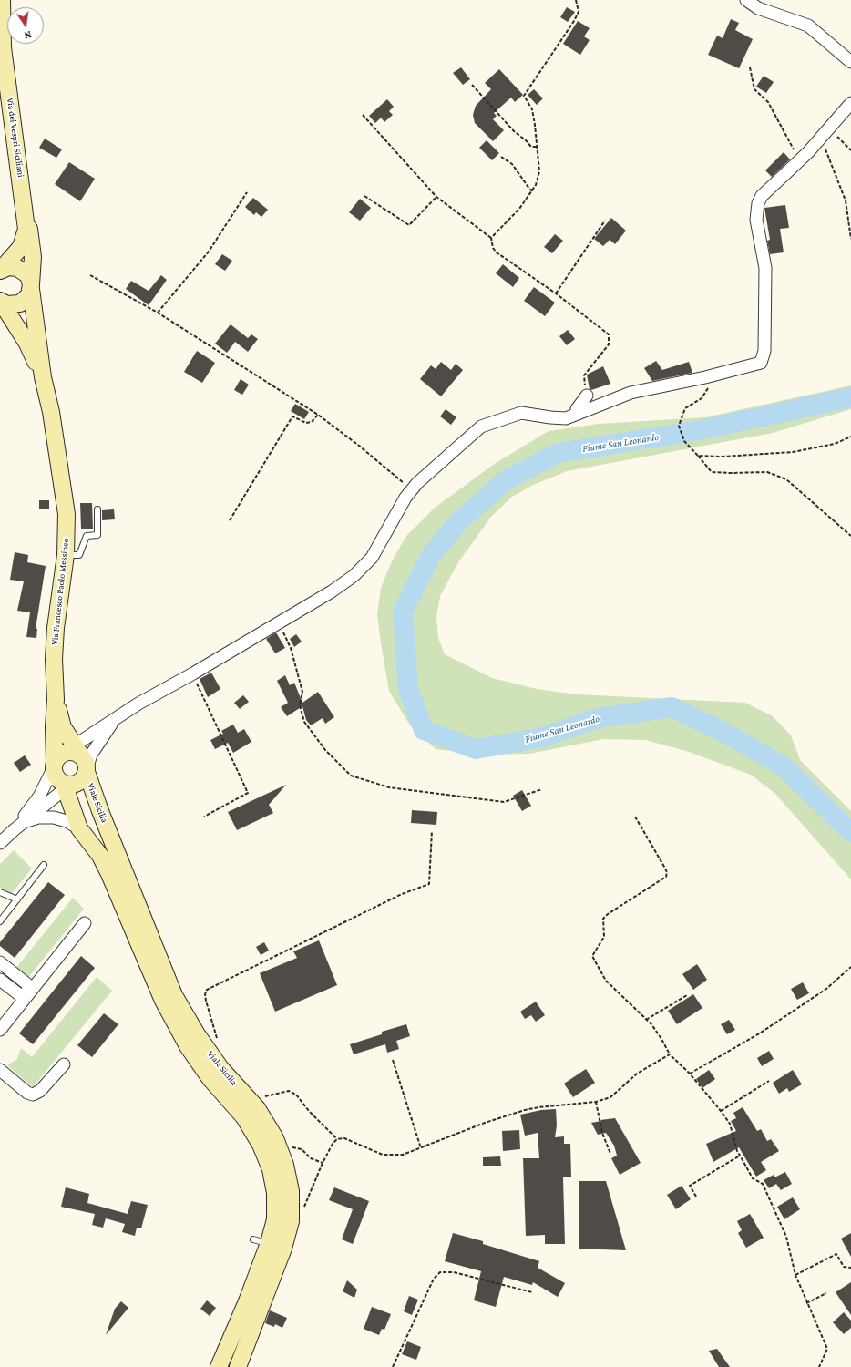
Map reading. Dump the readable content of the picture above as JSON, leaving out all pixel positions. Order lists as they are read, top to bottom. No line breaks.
{"streets":{"main road":["Via dei Vespri Siciliani","Via Francesco Paolo Messineo","Viale Sicilia"]},"water":["Fiume San Leonardo"],"north":"bottom"}
